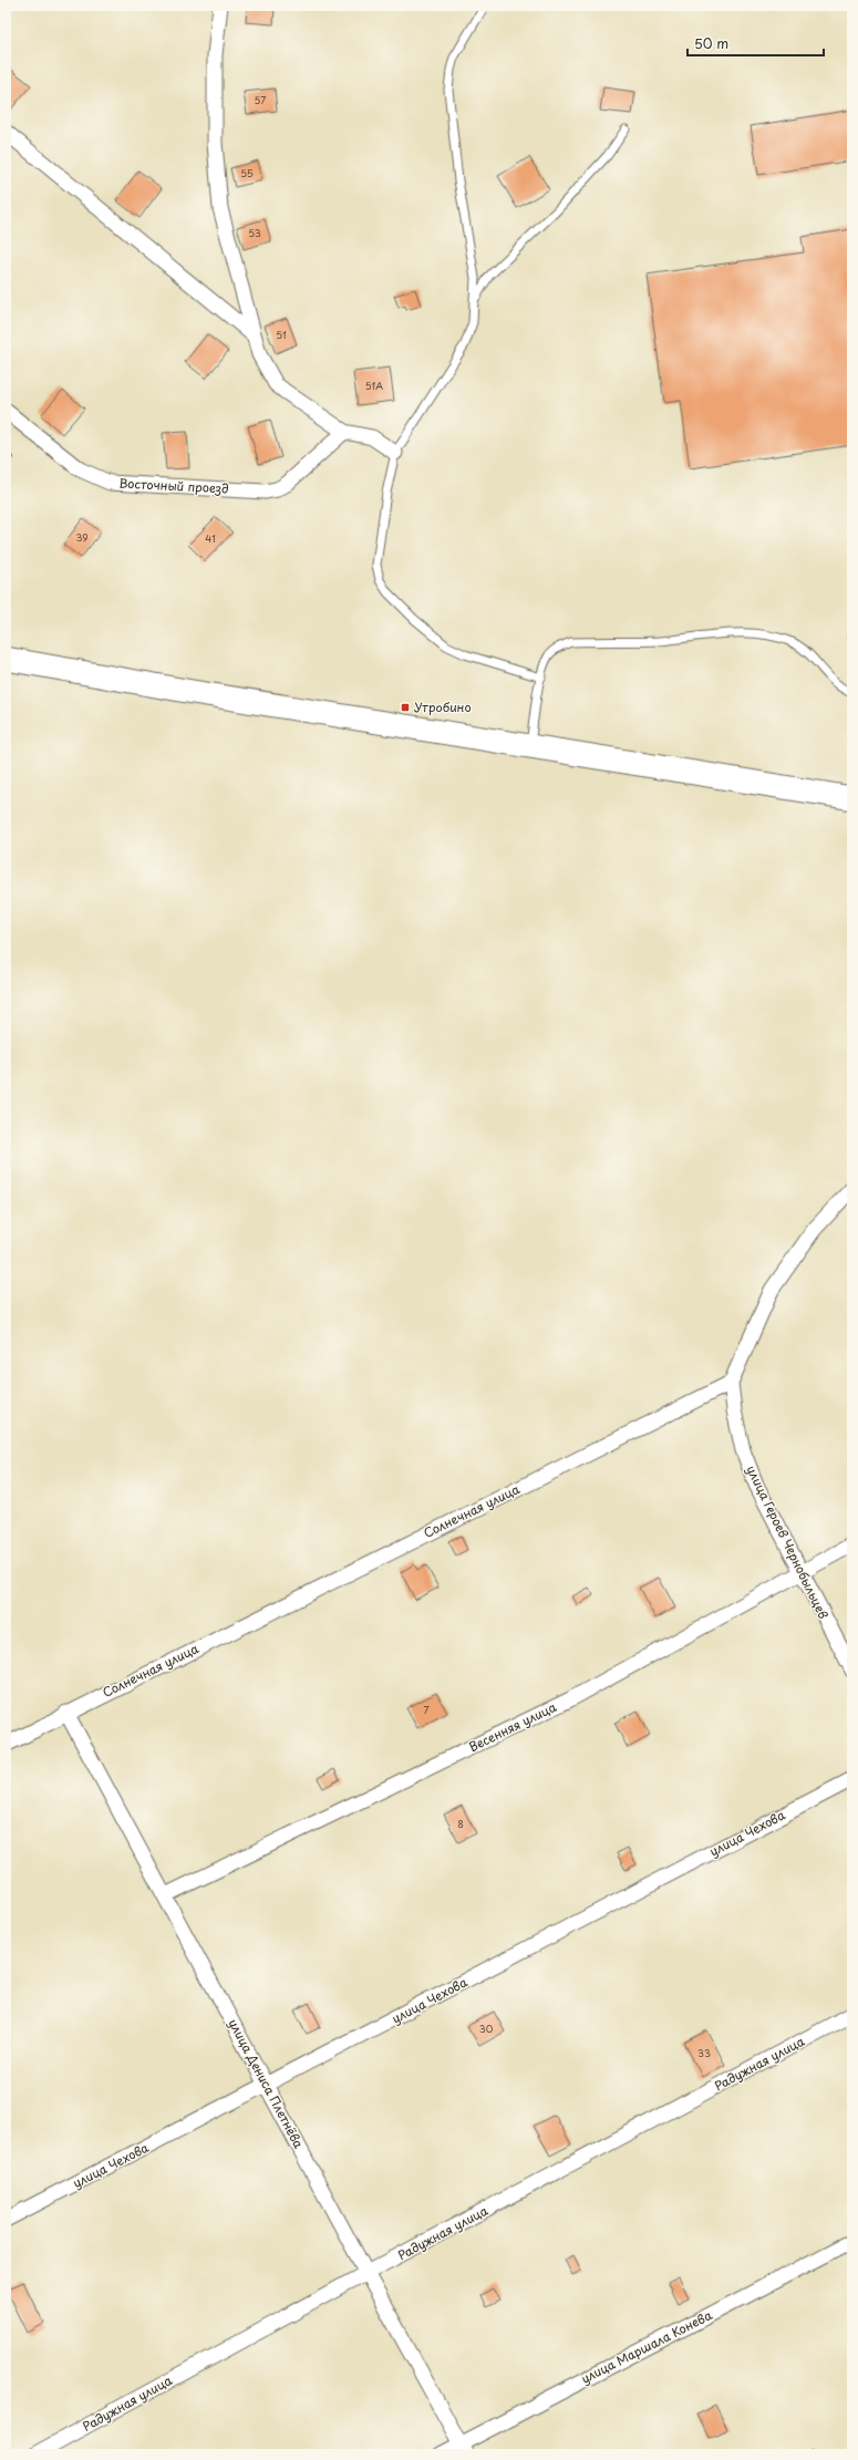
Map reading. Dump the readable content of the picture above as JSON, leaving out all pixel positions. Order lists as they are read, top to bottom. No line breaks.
{"streets":{"street":["Восточный проезд","Солнечная улица","улица Героев Чернобыльцев","Весенняя улица","улица Чехова","Радужная улица","улица Дениса Плетнёва","улица Маршала Конева"]},"crossings":[["Солнечная улица","улица Героев Чернобыльцев"],["Солнечная улица","улица Дениса Плетнёва"],["улица Героев Чернобыльцев","Весенняя улица"],["Весенняя улица","улица Дениса Плетнёва"],["улица Чехова","улица Дениса Плетнёва"],["Радужная улица","улица Дениса Плетнёва"],["улица Дениса Плетнёва","улица Маршала Конева"]],"places":{"transit":["Утробино"]},"house_numbers":["57","55","53","51","51А","39","41","7","8","30","33"],"scale_bar":"50 m"}
